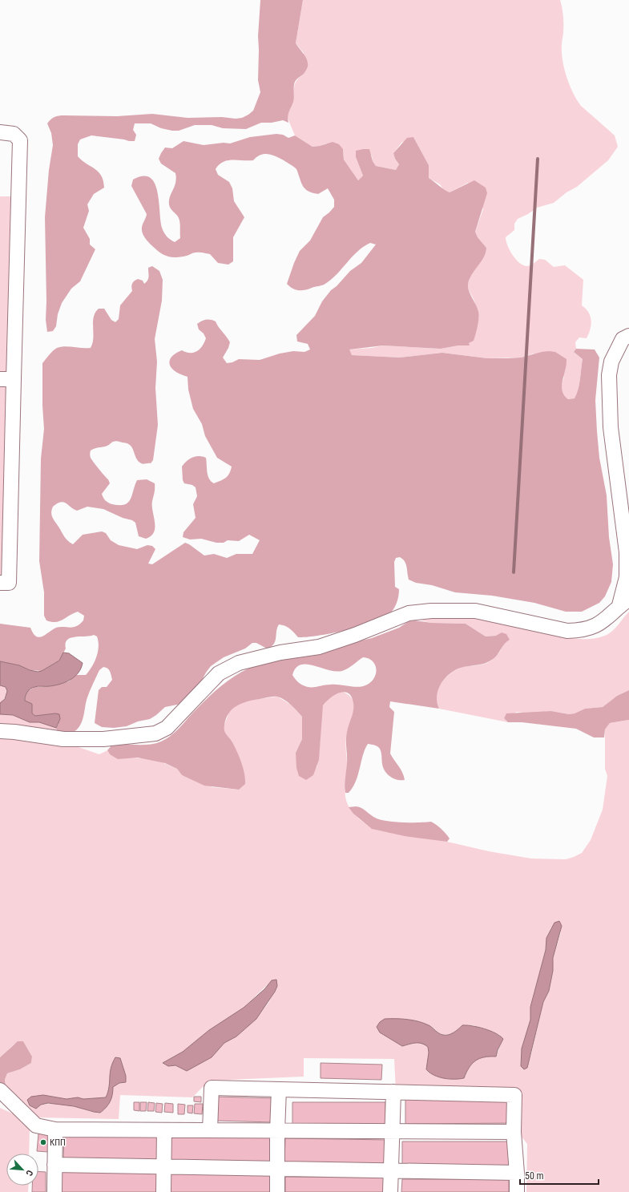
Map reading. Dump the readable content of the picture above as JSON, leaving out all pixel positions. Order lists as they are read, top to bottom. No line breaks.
{"places":["КПП"],"scale_bar":"50 m","north":"bottom right"}
